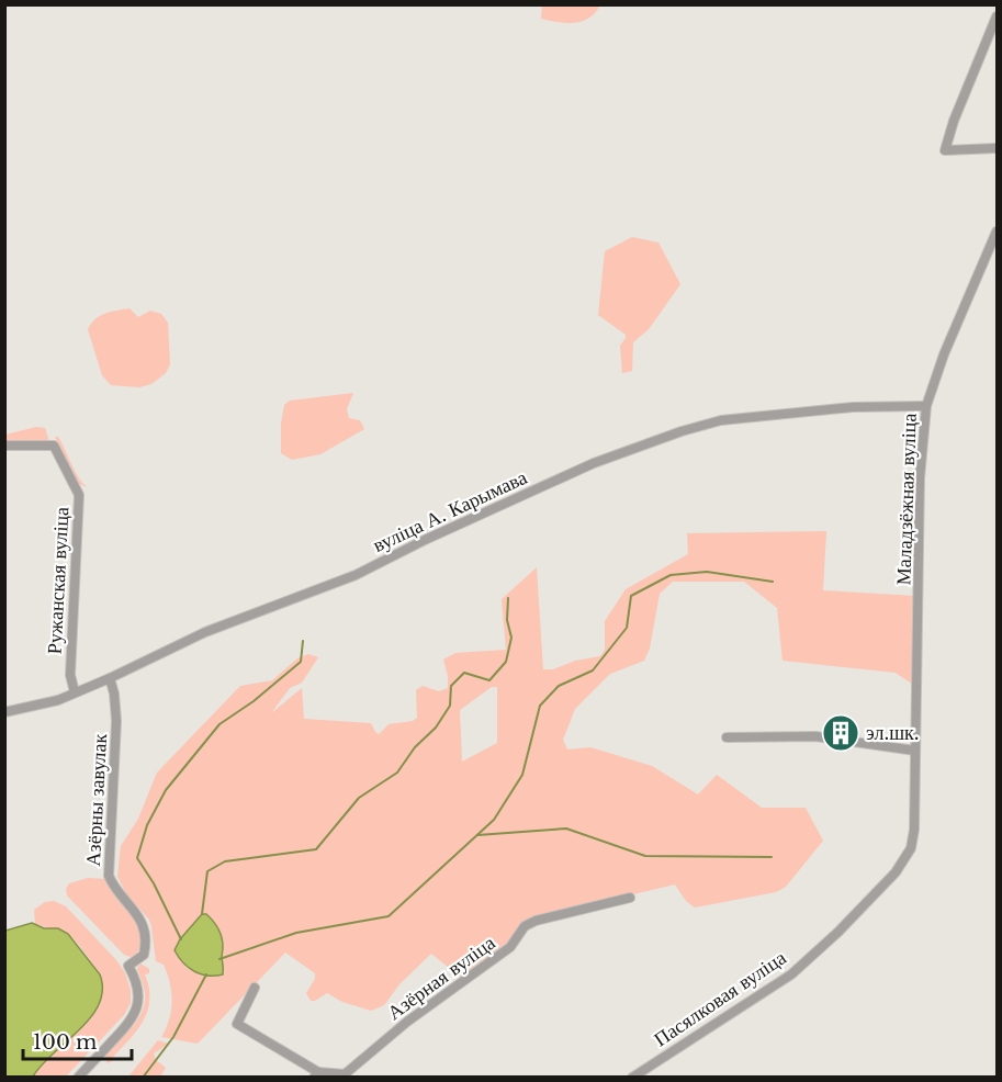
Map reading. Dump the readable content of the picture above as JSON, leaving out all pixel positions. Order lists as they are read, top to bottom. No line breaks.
{"streets":{"street":["Маладзёжная вуліца","вуліца А. Карымава","Ружанская вуліца","Азёрны завулак","Азёрная вуліца","Пасялковая вуліца"]},"crossings":[["Маладзёжная вуліца","вуліца А. Карымава"],["Маладзёжная вуліца","Пасялковая вуліца"],["вуліца А. Карымава","Ружанская вуліца"],["вуліца А. Карымава","Азёрны завулак"]],"places":{"building":["эл.шк."]},"scale_bar":"100 m"}
